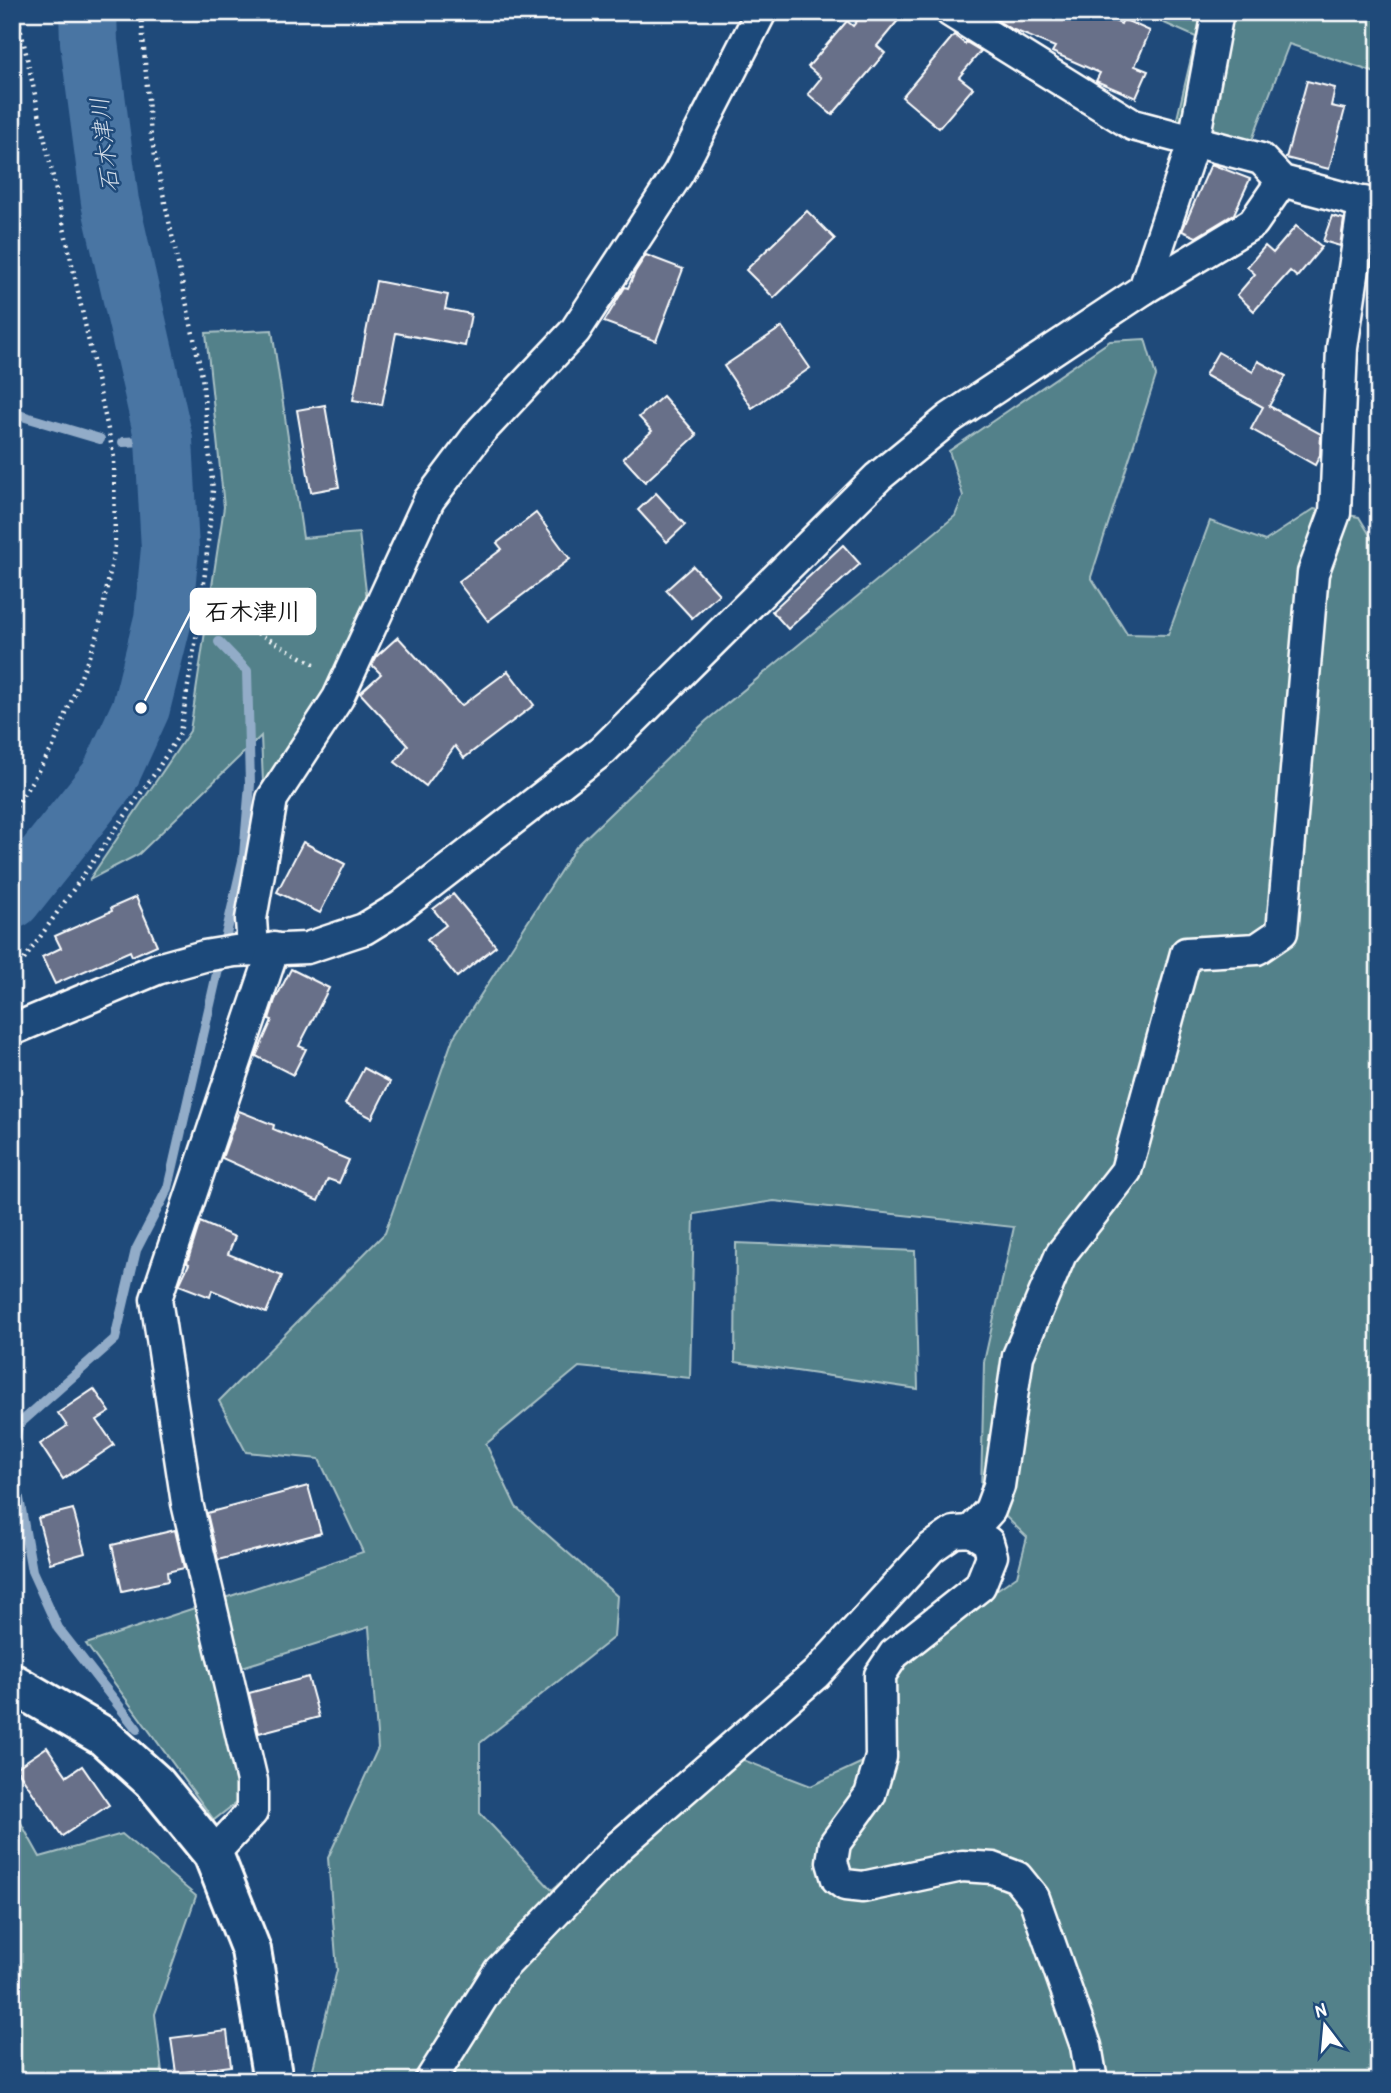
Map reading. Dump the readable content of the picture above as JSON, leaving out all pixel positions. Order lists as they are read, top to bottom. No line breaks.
{"water":["石木津川"],"places":["石木津川"],"north":"top"}
